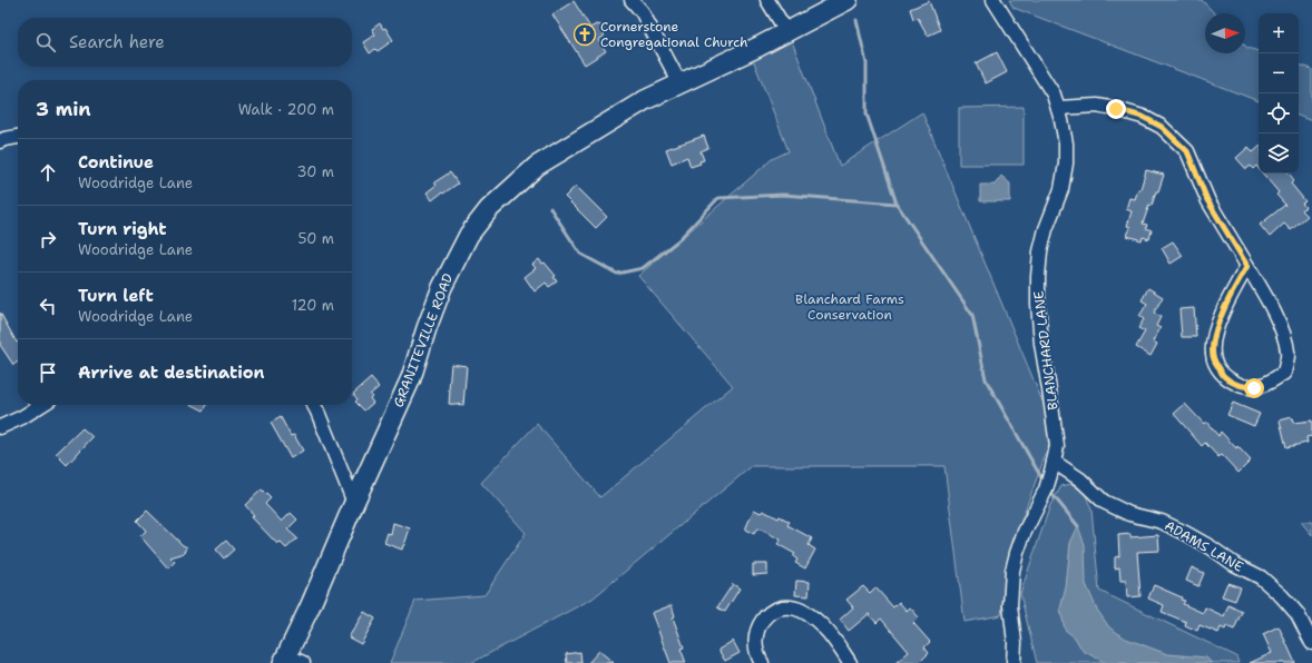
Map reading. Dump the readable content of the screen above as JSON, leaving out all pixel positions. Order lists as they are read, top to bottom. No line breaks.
{"streets":{"main road":["GRANITEVILLE ROAD"],"street":["BLANCHARD LANE","ADAMS LANE"]},"crossings":[["BLANCHARD LANE","ADAMS LANE"]],"parks":["Blanchard Farms Conservation"],"places":{"church":["Cornerstone Congregational Church"]},"north":"right","page":{"map_buttons":["+","−"],"search":"Search here","heading":["3 min","Walk · 200 m"],"list":[["Continue","Woodridge Lane","30 m"],["Turn right","Woodridge Lane","50 m"],["Turn left","Woodridge Lane","120 m"],"Arrive at destination"]}}
